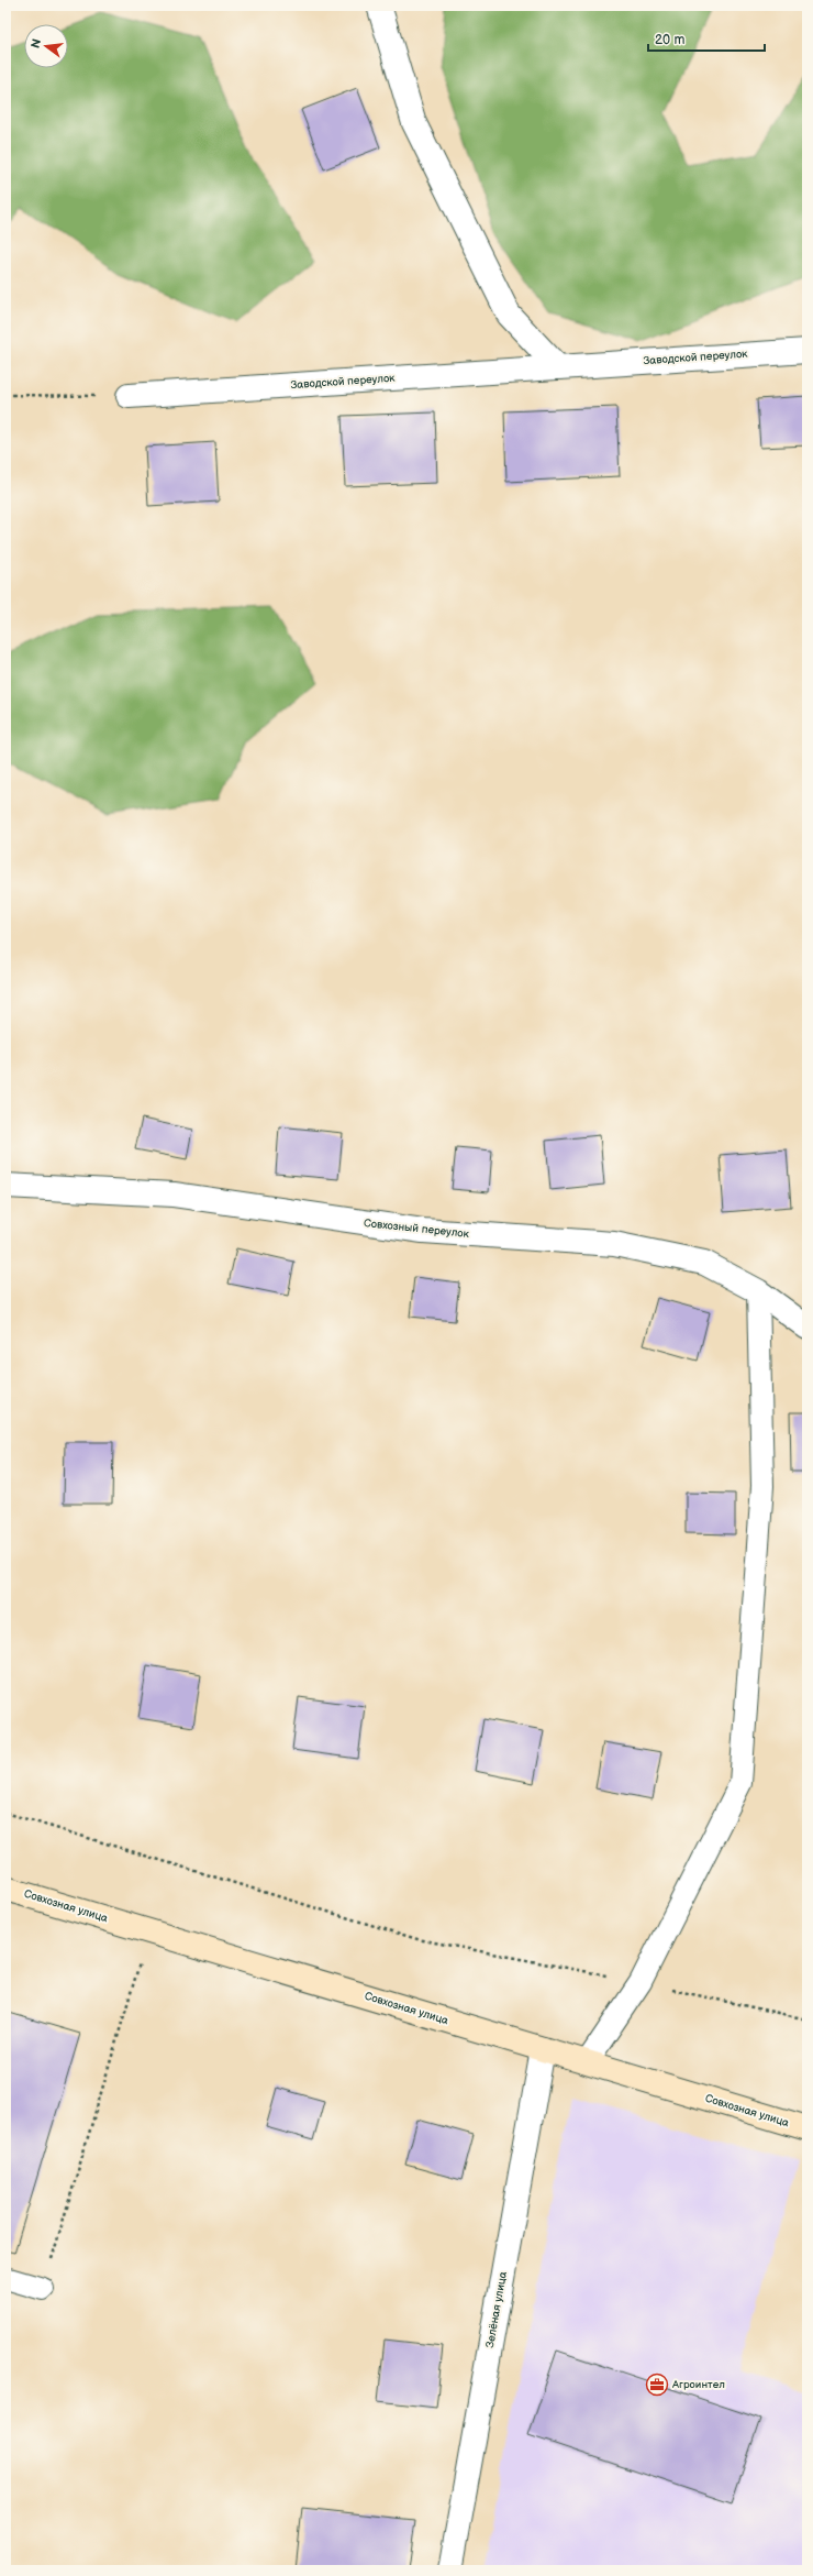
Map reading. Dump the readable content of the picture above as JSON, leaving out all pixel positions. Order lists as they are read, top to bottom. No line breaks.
{"streets":{"street":["Заводской переулок","Совхозный переулок","Совхозная улица","Зелёная улица"]},"crossings":[["Совхозная улица","Зелёная улица"]],"places":{"office":["Агроинтел"]},"scale_bar":"20 m","north":"left"}
